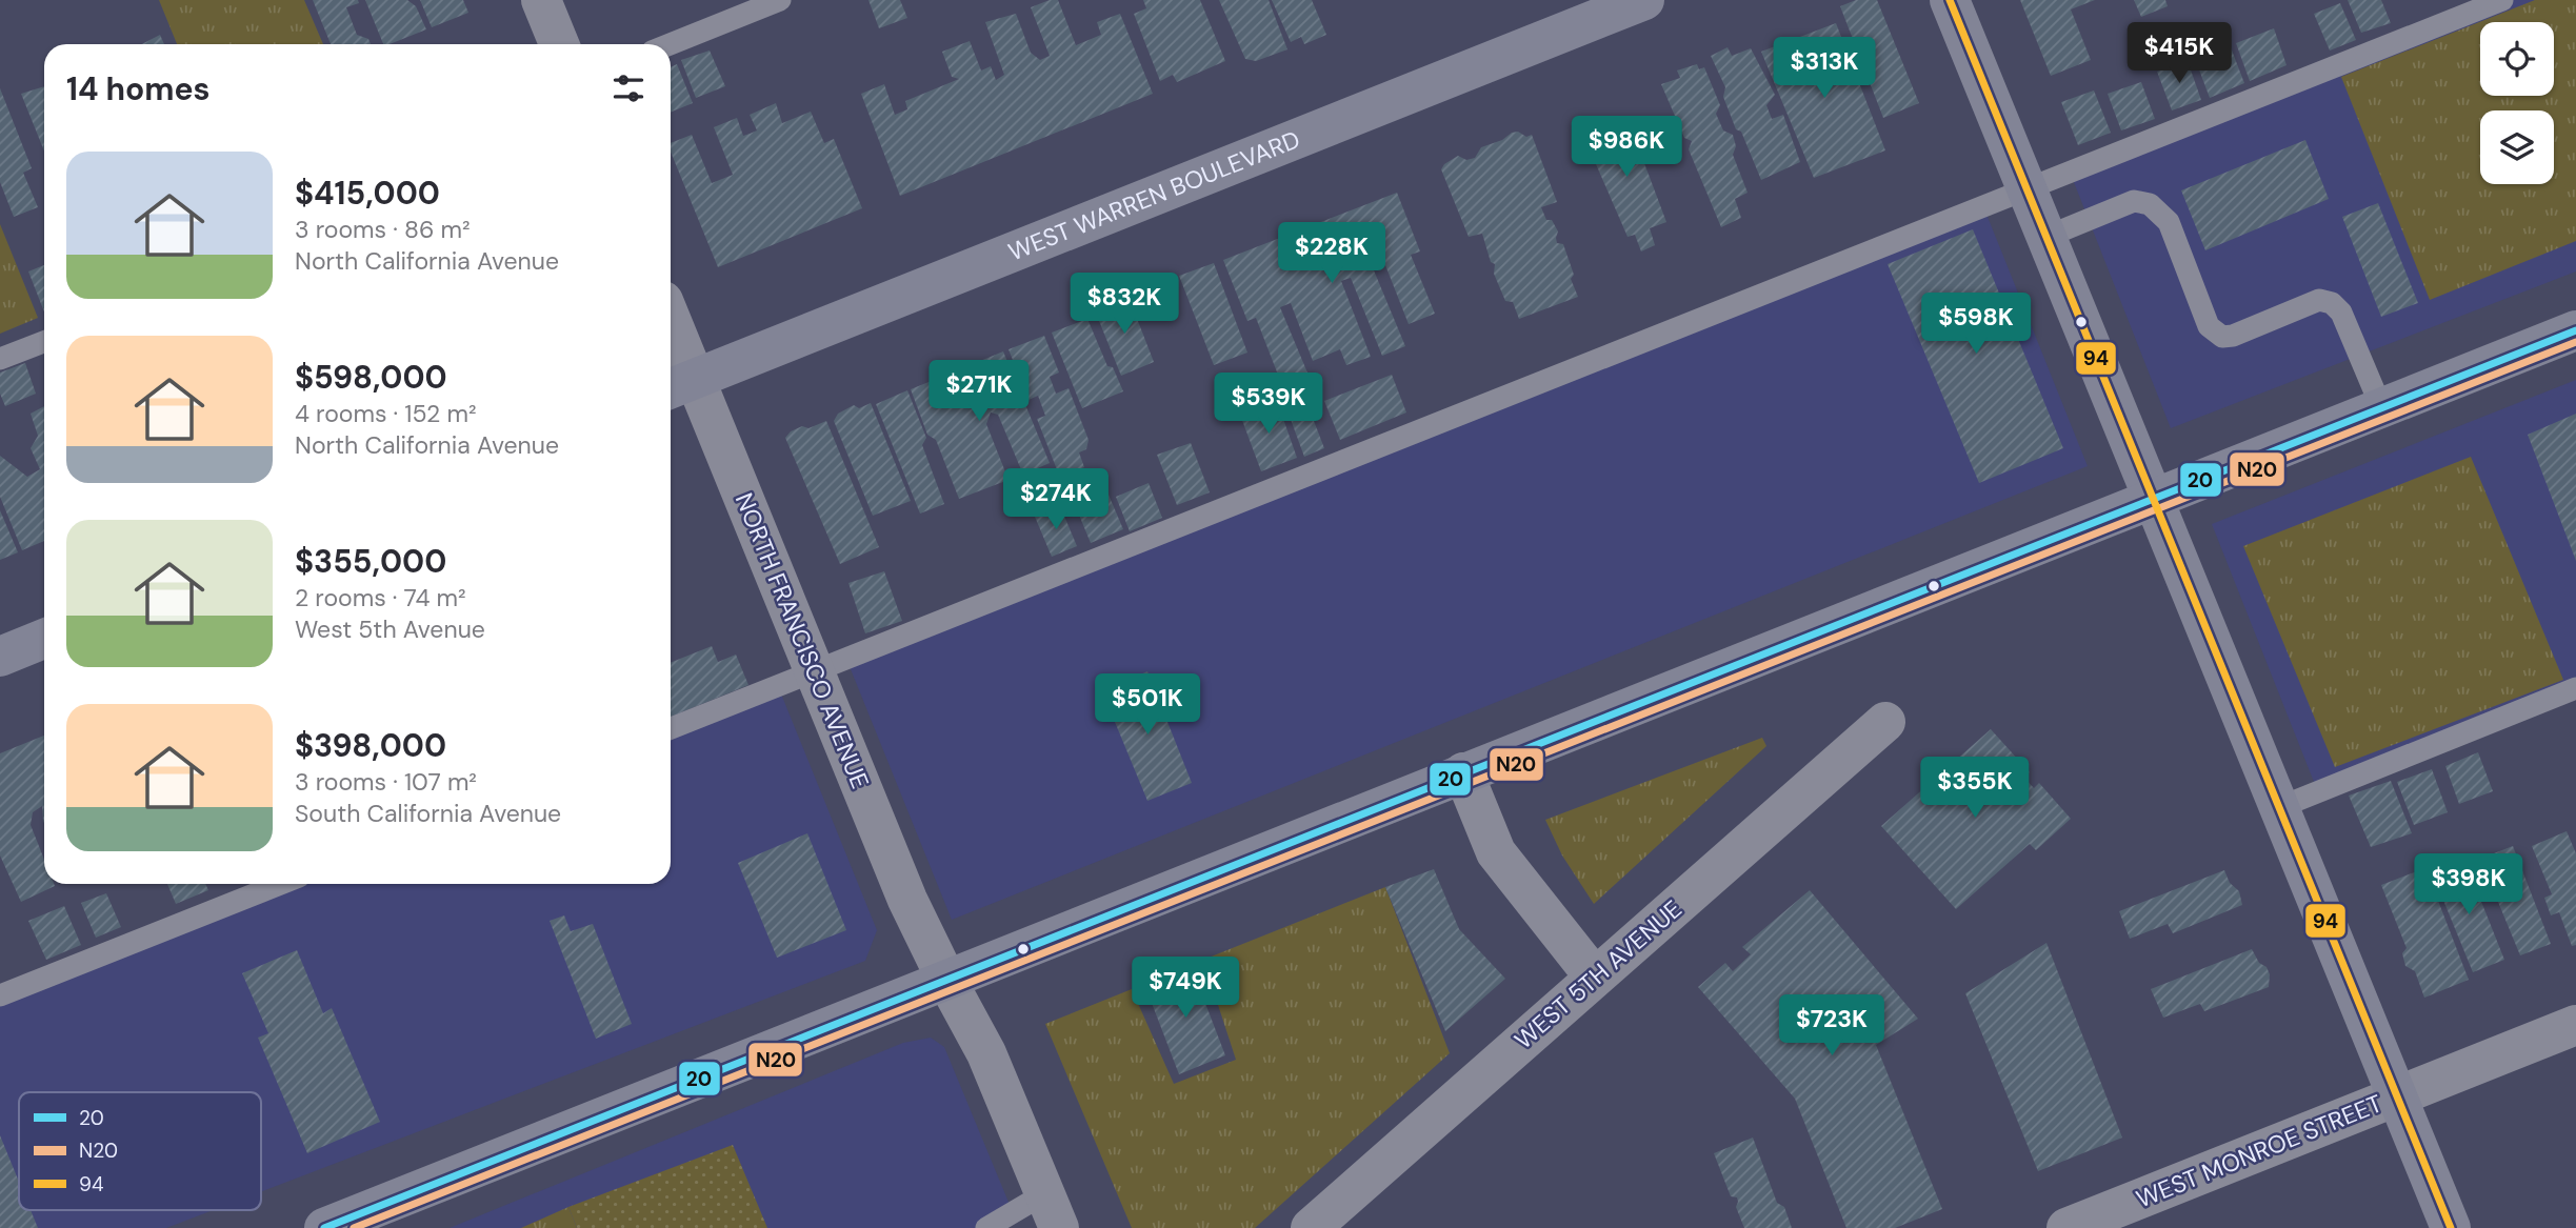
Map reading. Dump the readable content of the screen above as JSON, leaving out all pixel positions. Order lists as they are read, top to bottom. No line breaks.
{"streets":{"main road":["WEST WARREN BOULEVARD"],"street":["NORTH FRANCISCO AVENUE","WEST 5TH AVENUE","WEST MONROE STREET"]},"crossings":[["WEST WARREN BOULEVARD","NORTH FRANCISCO AVENUE"]],"lines":["transit line 94","transit line 20","transit line N20"],"legend":["20","N20","94"],"page":{"price":["$415K","$313K","$986K","$228K","$832K","$598K","$271K","$539K","$274K","$501K","$355K","$398K","$749K","$723K"],"heading":"14 homes","list":[{"name":"$415,000","note":"3 rooms · 86 m² · North California Avenue"},{"name":"$598,000","note":"4 rooms · 152 m² · North California Avenue"},{"name":"$355,000","note":"2 rooms · 74 m² · West 5th Avenue"},{"name":"$398,000","note":"3 rooms · 107 m² · South California Avenue"}]}}
